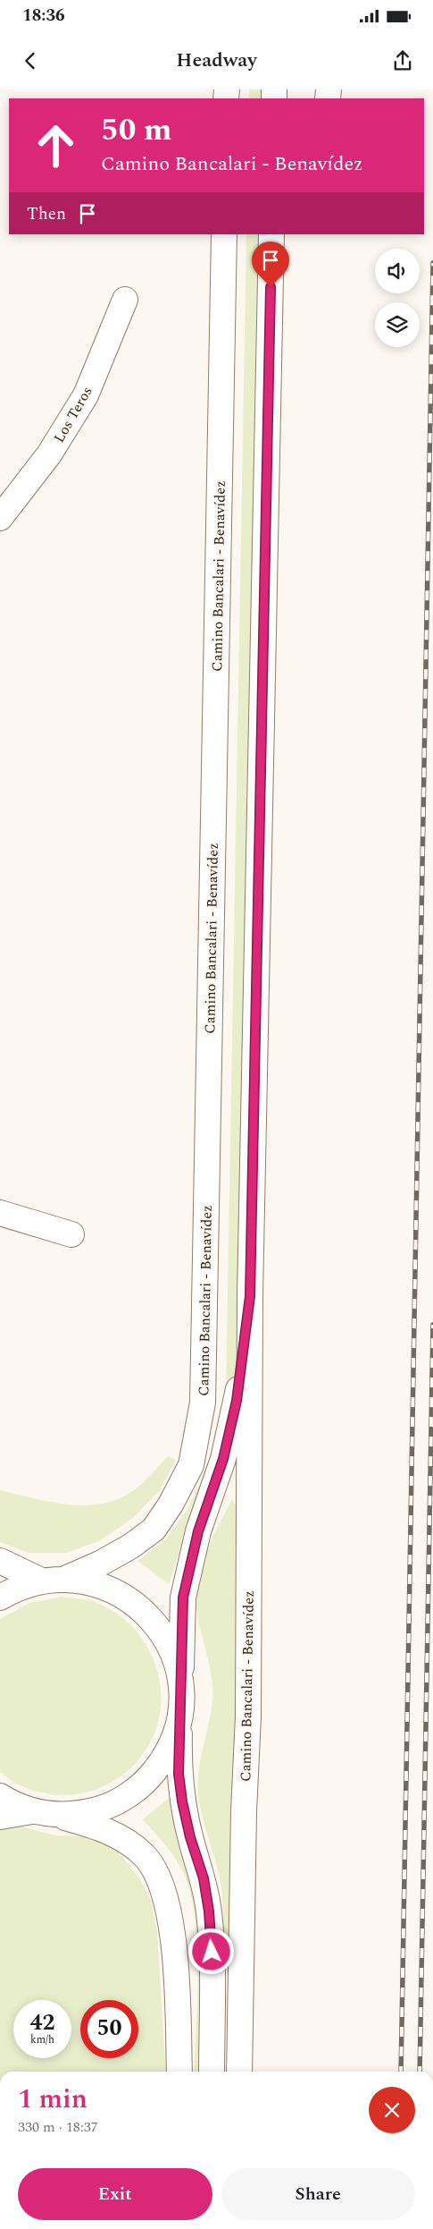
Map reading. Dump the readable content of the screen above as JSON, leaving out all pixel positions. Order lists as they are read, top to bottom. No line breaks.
{"streets":{"main road":["Los Teros","Camino Bancalari - Benavídez"]},"page":{"status":"18:36","header":"Headway","turn":["50 m","Camino Bancalari - Benavídez"],"then":"Then","speed":"42 km/h","limit":"50","heading":["1 min","330 m · 18:37"],"buttons":["Exit","Share"]}}
